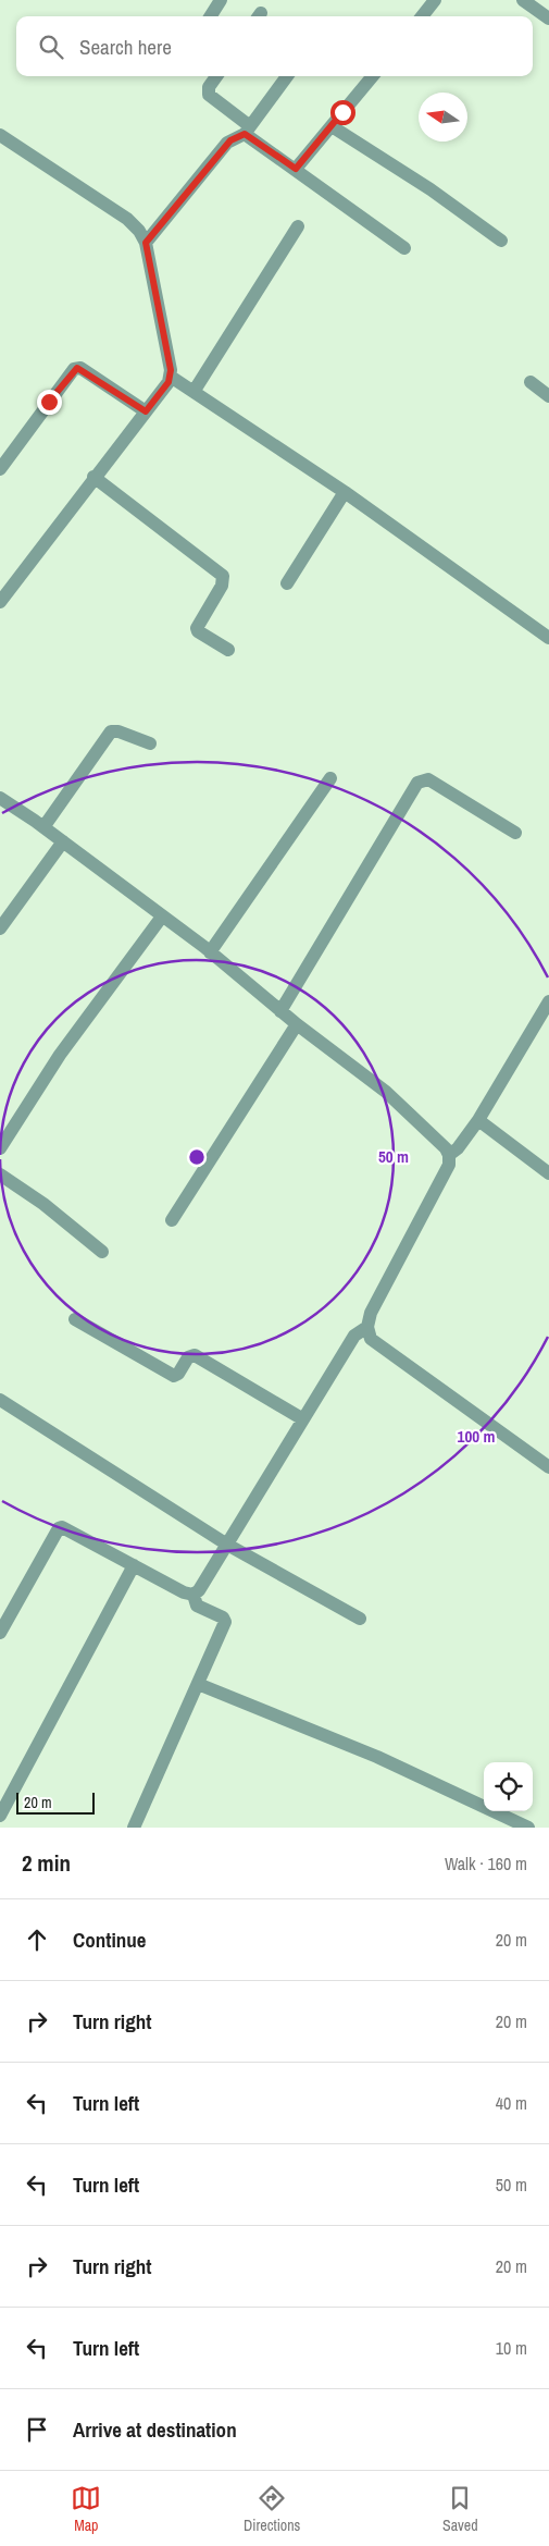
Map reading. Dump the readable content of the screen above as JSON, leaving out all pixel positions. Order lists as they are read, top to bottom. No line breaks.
{"scale_bar":"20 m","north":"left","page":{"search":"Search here","scale":"20 m","heading":["2 min","Walk · 160 m"],"list":[["Continue","20 m"],["Turn right","20 m"],["Turn left","40 m"],["Turn left","50 m"],["Turn right","20 m"],["Turn left","10 m"],"Arrive at destination"],"nav":["Map","Directions","Saved"]},"rings":["50 m","100 m"]}
